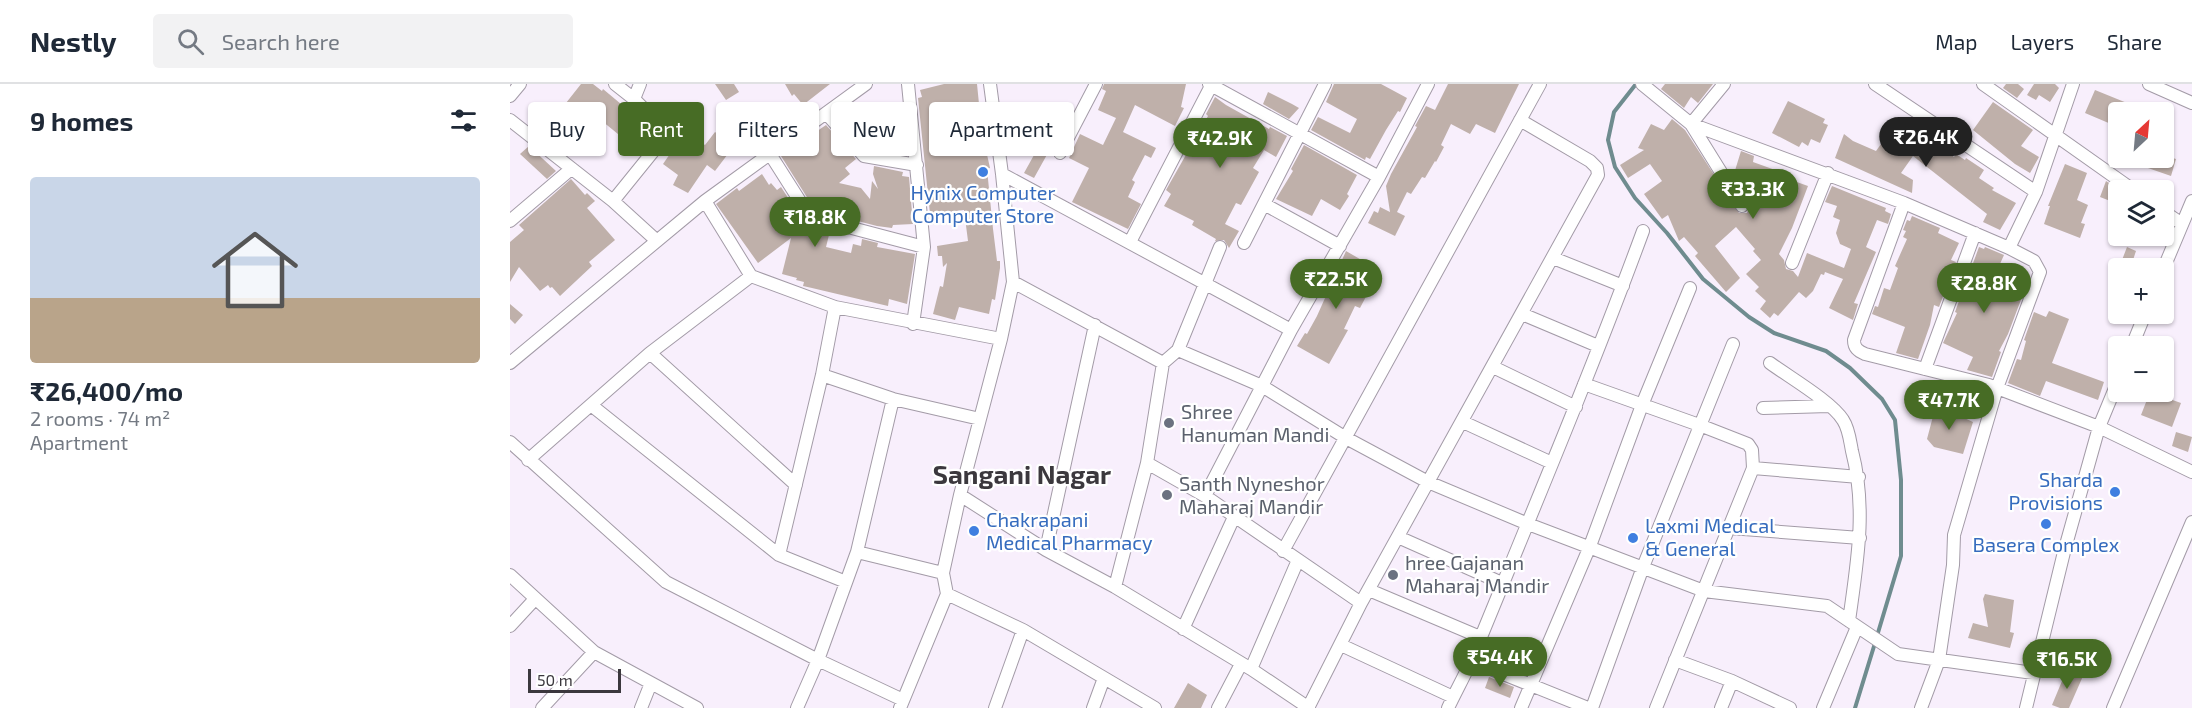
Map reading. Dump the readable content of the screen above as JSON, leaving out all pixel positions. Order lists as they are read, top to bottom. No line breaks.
{"districts":["Sangani Nagar"],"places":["Hynix Computer Computer Store","Shree Hanuman Mandi","Sharda Provisions","Santh Nyneshor Maharaj Mandir","Basera Complex","Chakrapani Medical Pharmacy","Laxmi Medical & General","hree Gajanan Maharaj Mandir"],"scale_bar":"50 m","north":"top right","page":{"header":"Nestly","search":"Search here","nav":["Map","Layers","Share"],"heading":"9 homes","map_buttons":["+","−"],"chip":["Buy","Rent","Filters","New","Apartment"],"price":["₹26.4K","₹42.9K","₹33.3K","₹18.8K","₹22.5K","₹28.8K","₹47.7K","₹54.4K","₹16.5K"],"list":[{"name":"₹26,400/mo","note":"2 rooms · 74 m² · Apartment"}],"scale":"50 m"}}
